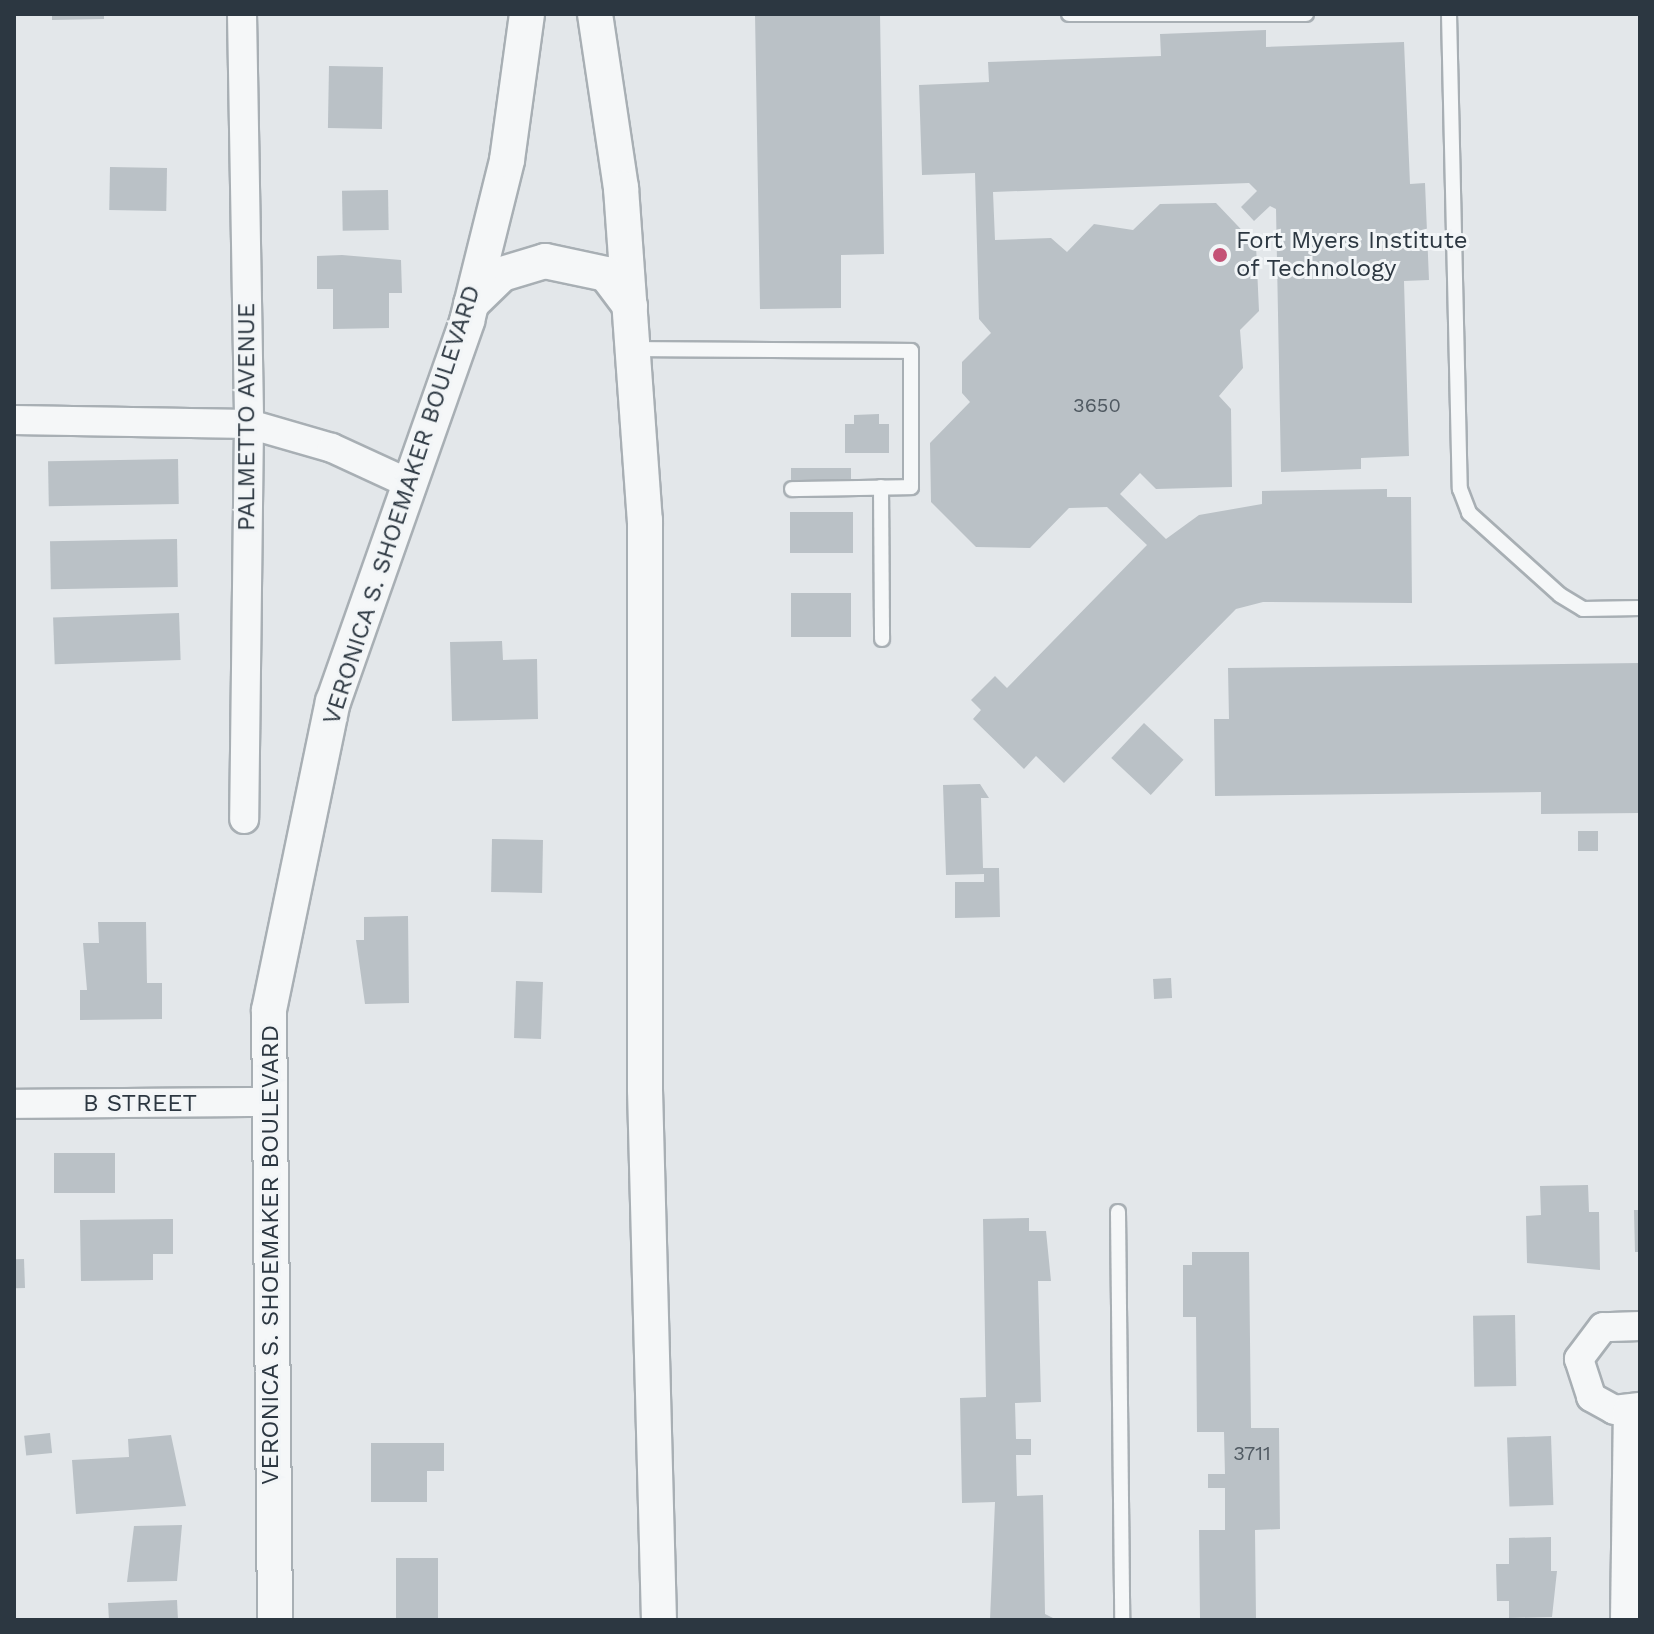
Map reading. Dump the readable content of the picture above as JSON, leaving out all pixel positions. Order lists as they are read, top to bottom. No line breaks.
{"streets":{"street":["PALMETTO AVENUE","VERONICA S. SHOEMAKER BOULEVARD","B STREET"]},"crossings":[["VERONICA S. SHOEMAKER BOULEVARD","B STREET"]],"places":["Fort Myers Institute of Technology"],"house_numbers":["3650","3711"]}
